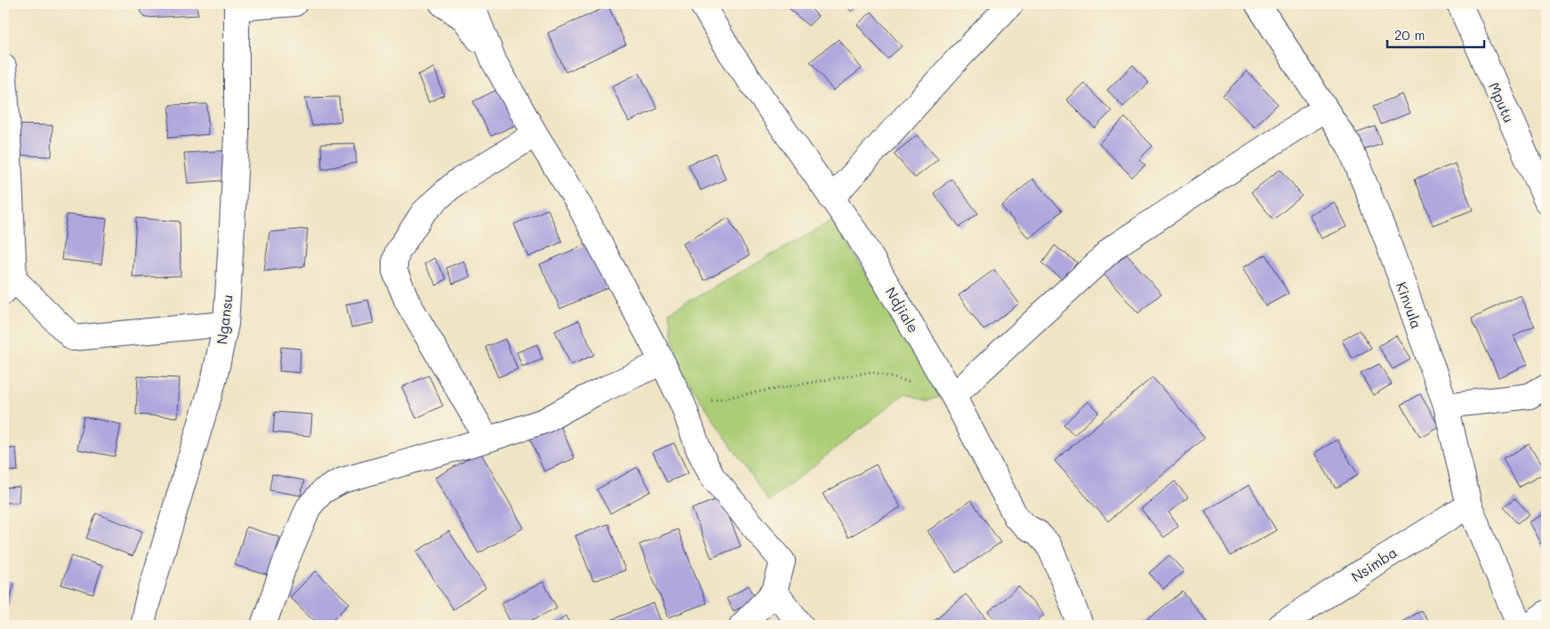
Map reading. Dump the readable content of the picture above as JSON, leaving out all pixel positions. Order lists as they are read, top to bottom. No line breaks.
{"streets":{"street":["Mputu","Kinvula","Ndjiale","Ngansu","Nsimba"]},"crossings":[["Kinvula","Nsimba"]],"scale_bar":"20 m"}
